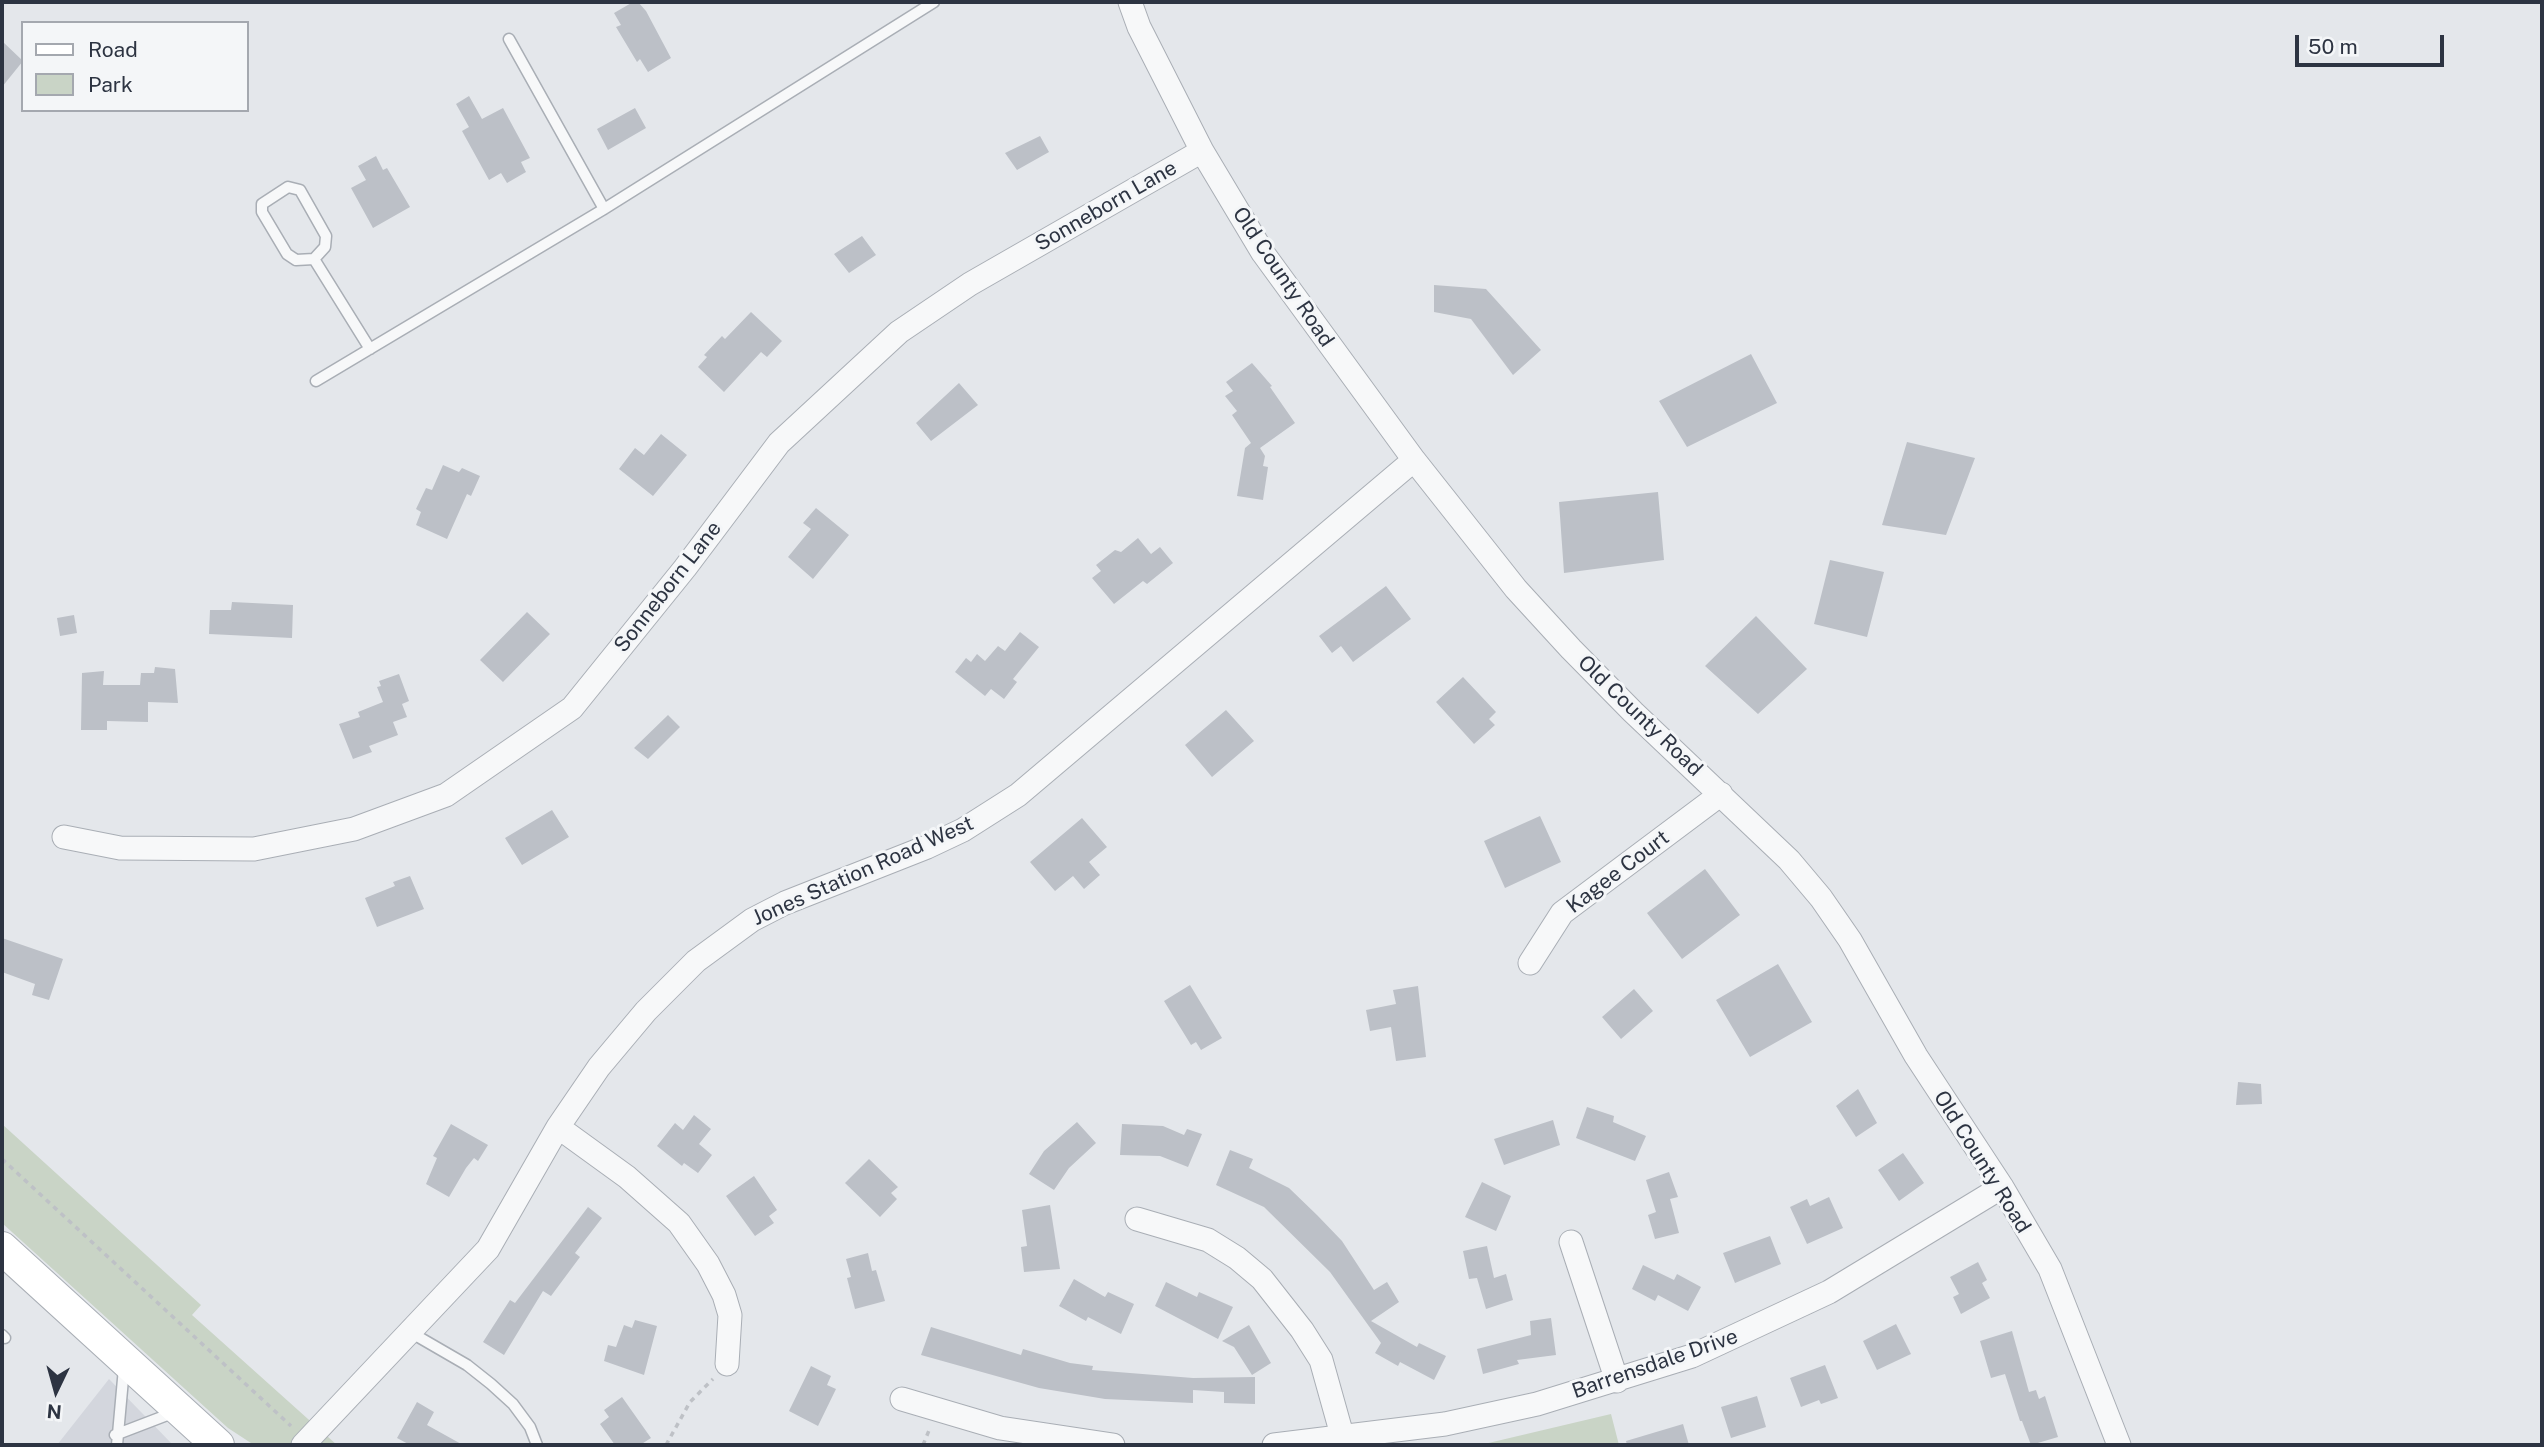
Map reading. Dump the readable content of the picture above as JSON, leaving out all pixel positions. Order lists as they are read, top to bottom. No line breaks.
{"streets":{"street":["Sonneborn Lane","Old County Road","Jones Station Road West","Kagee Court","Barrensdale Drive"]},"crossings":[["Sonneborn Lane","Old County Road"],["Old County Road","Jones Station Road West"],["Old County Road","Kagee Court"],["Old County Road","Barrensdale Drive"]],"legend":["Road","Park"],"scale_bar":"50 m","north":"bottom"}
